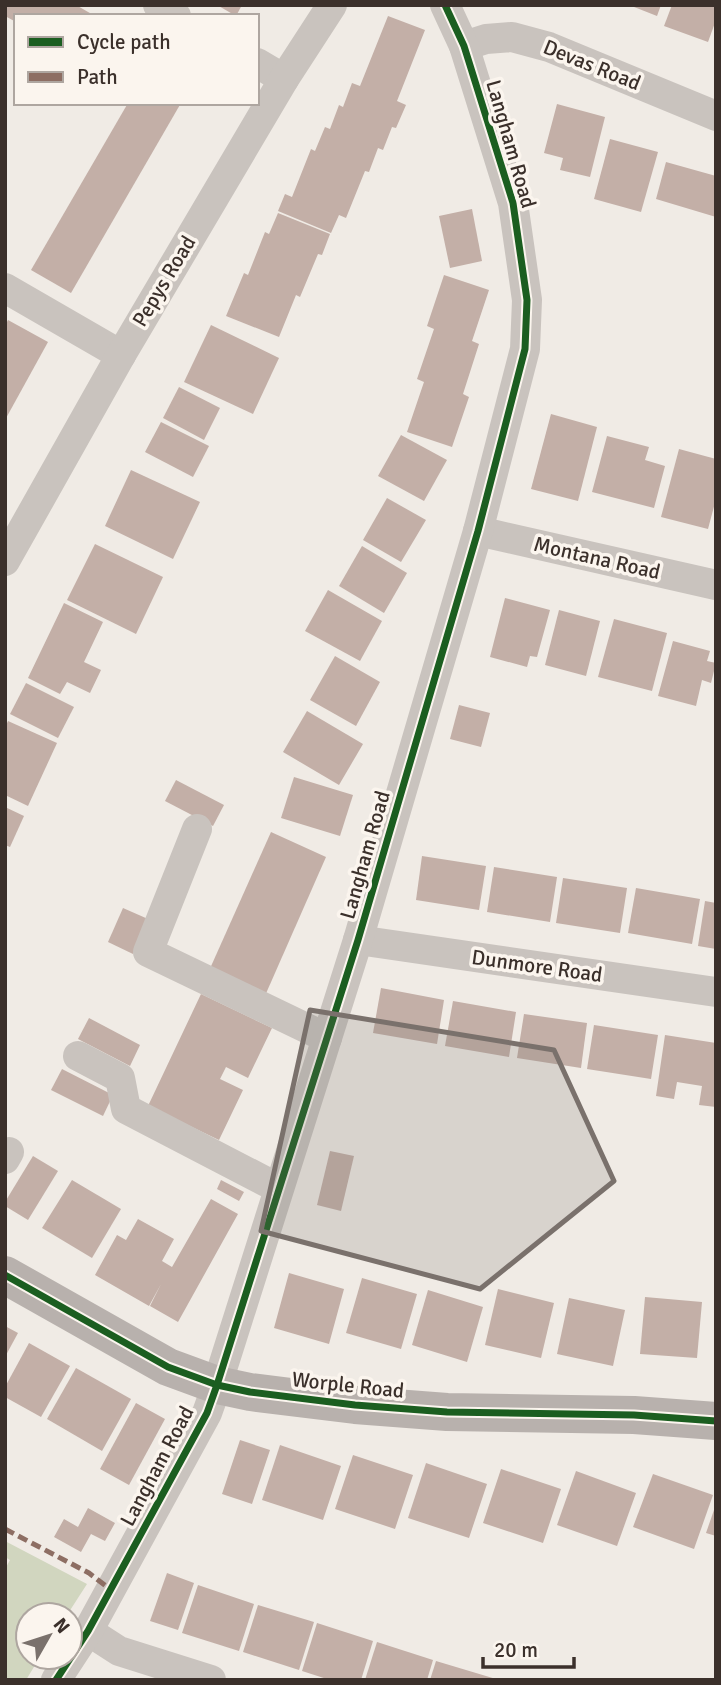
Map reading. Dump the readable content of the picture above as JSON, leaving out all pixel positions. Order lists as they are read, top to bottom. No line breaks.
{"streets":{"main road":["Worple Road"],"street":["Devas Road","Langham Road","Pepys Road","Montana Road","Dunmore Road"]},"crossings":[["Devas Road","Langham Road"],["Langham Road","Montana Road"],["Langham Road","Dunmore Road"],["Langham Road","Worple Road"]],"legend":["Cycle path","Path"],"scale_bar":"20 m","north":"top right"}
